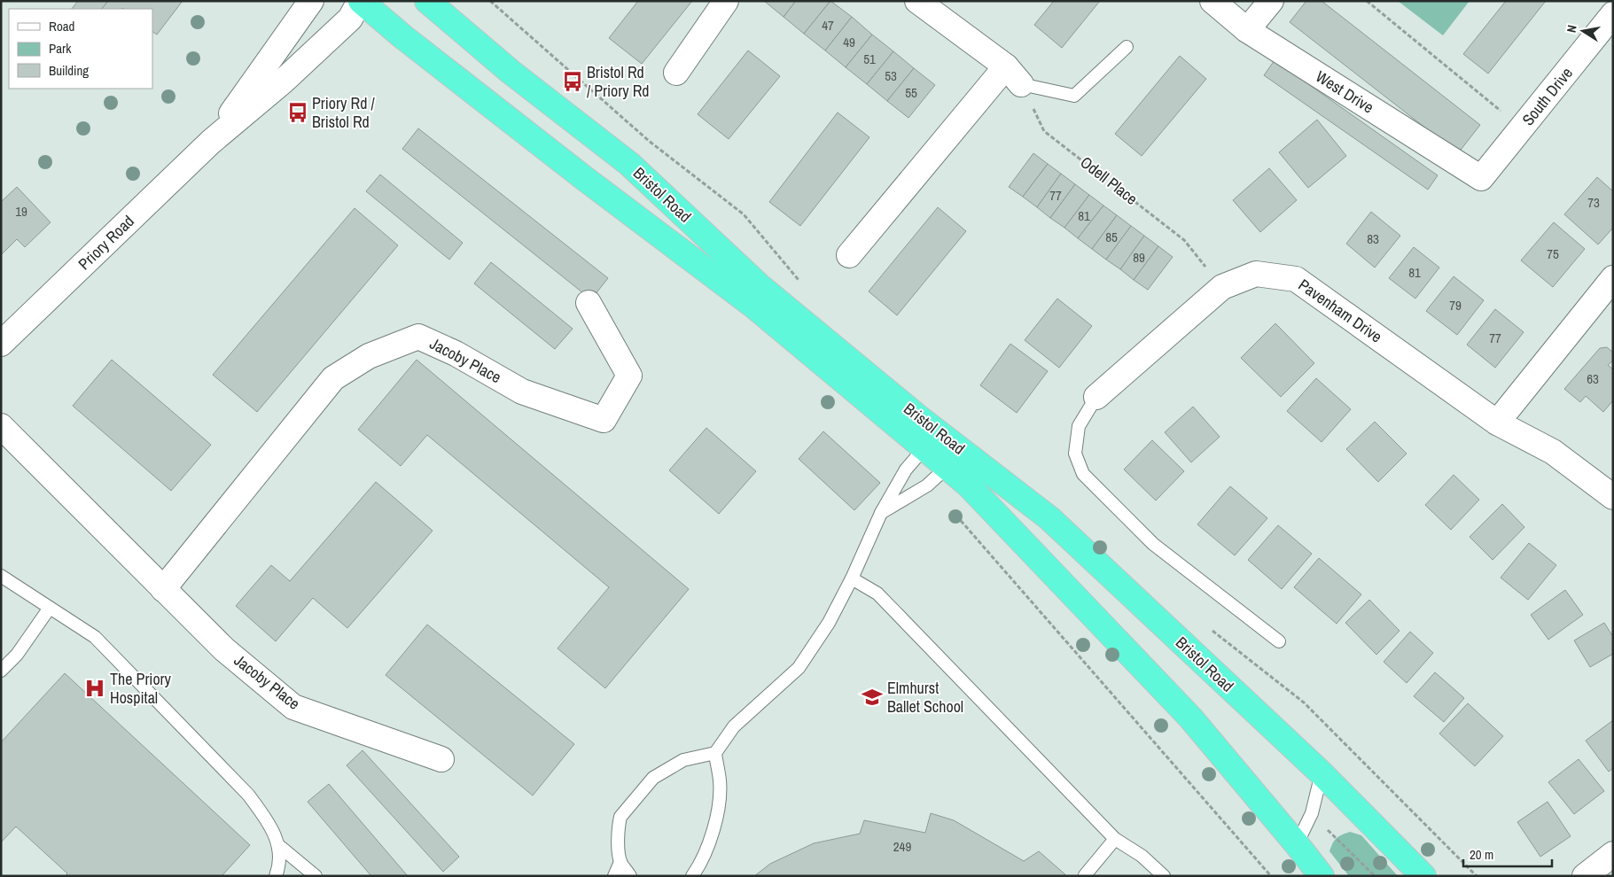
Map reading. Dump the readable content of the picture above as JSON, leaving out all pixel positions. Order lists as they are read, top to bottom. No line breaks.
{"streets":{"highway":["Bristol Road"],"street":["West Drive","South Drive","Priory Road","Pavenham Drive","Jacoby Place"],"path":["Odell Place"]},"crossings":[["West Drive","South Drive"],["Odell Place","Pavenham Drive"],["Bristol Road","Priory Road"]],"places":{"bus stop":["Bristol Rd / Priory Rd","Priory Rd / Bristol Rd"],"hospital":["The Priory Hospital"],"school or university":["Elmhurst Ballet School"]},"house_numbers":["47","49","51","53","55","77","73","19","81","85","83","75","89","81","79","77","63","249"],"legend":["Road","Park","Building"],"scale_bar":"20 m","north":"left"}
